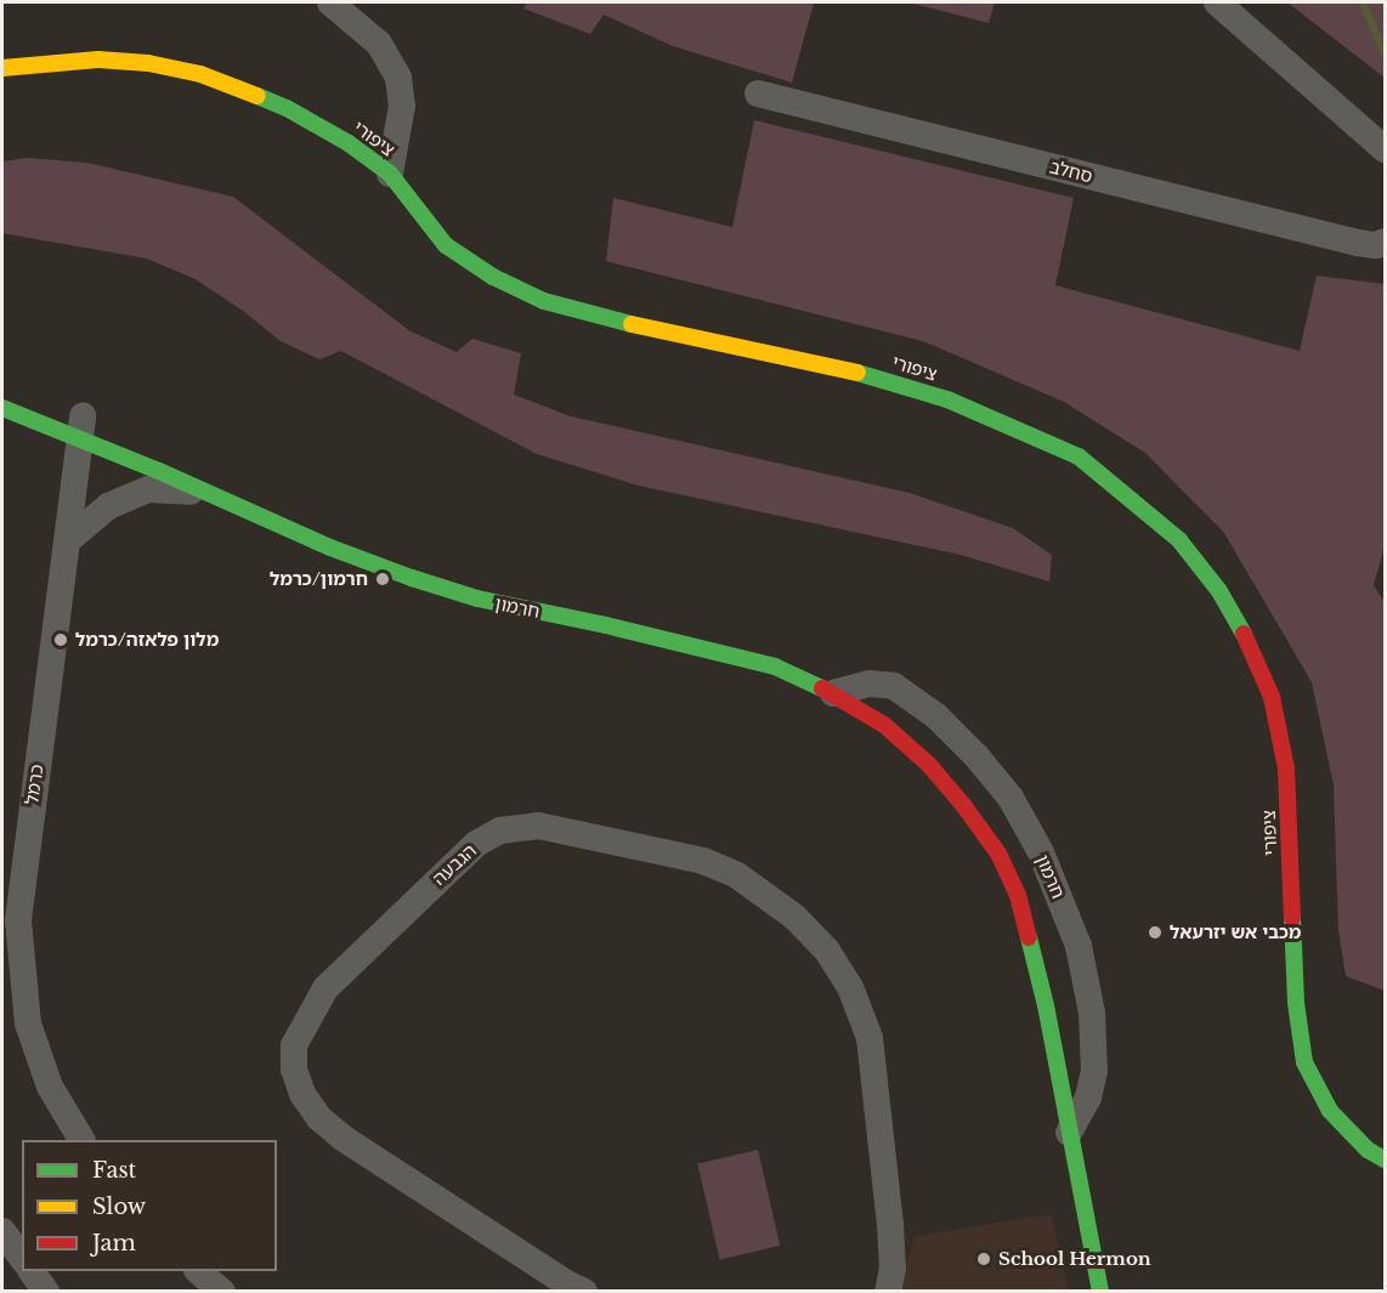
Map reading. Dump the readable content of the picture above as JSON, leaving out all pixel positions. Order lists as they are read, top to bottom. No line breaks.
{"streets":{"street":["ציפורי","סחלב","חרמון","כרמל","הגבעה"]},"crossings":[["חרמון","כרמל"]],"places":["חרמון/כרמל","מלון פלאזה/כרמל","מכבי אש יזרעאל","School Hermon"],"legend":["Fast","Slow","Jam"]}
